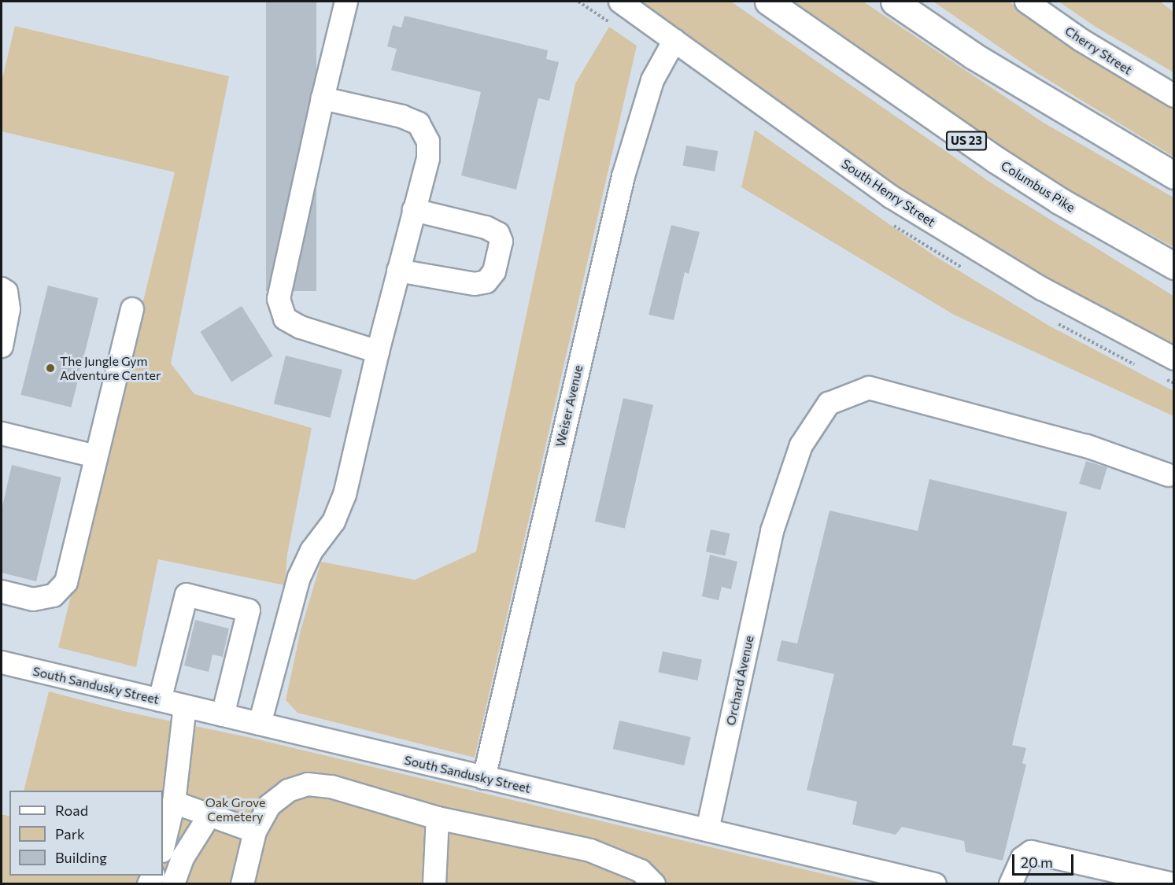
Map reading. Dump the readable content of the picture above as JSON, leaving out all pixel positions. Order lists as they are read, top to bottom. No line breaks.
{"streets":{"highway":["US 23","Columbus Pike"],"street":["Cherry Street","South Henry Street","Weiser Avenue","Orchard Avenue","South Sandusky Street"]},"crossings":[["South Henry Street","Weiser Avenue"],["Weiser Avenue","South Sandusky Street"],["Orchard Avenue","South Sandusky Street"]],"parks":["Oak Grove Cemetery"],"places":["The Jungle Gym Adventure Center"],"legend":["Road","Park","Building"],"scale_bar":"20 m"}
